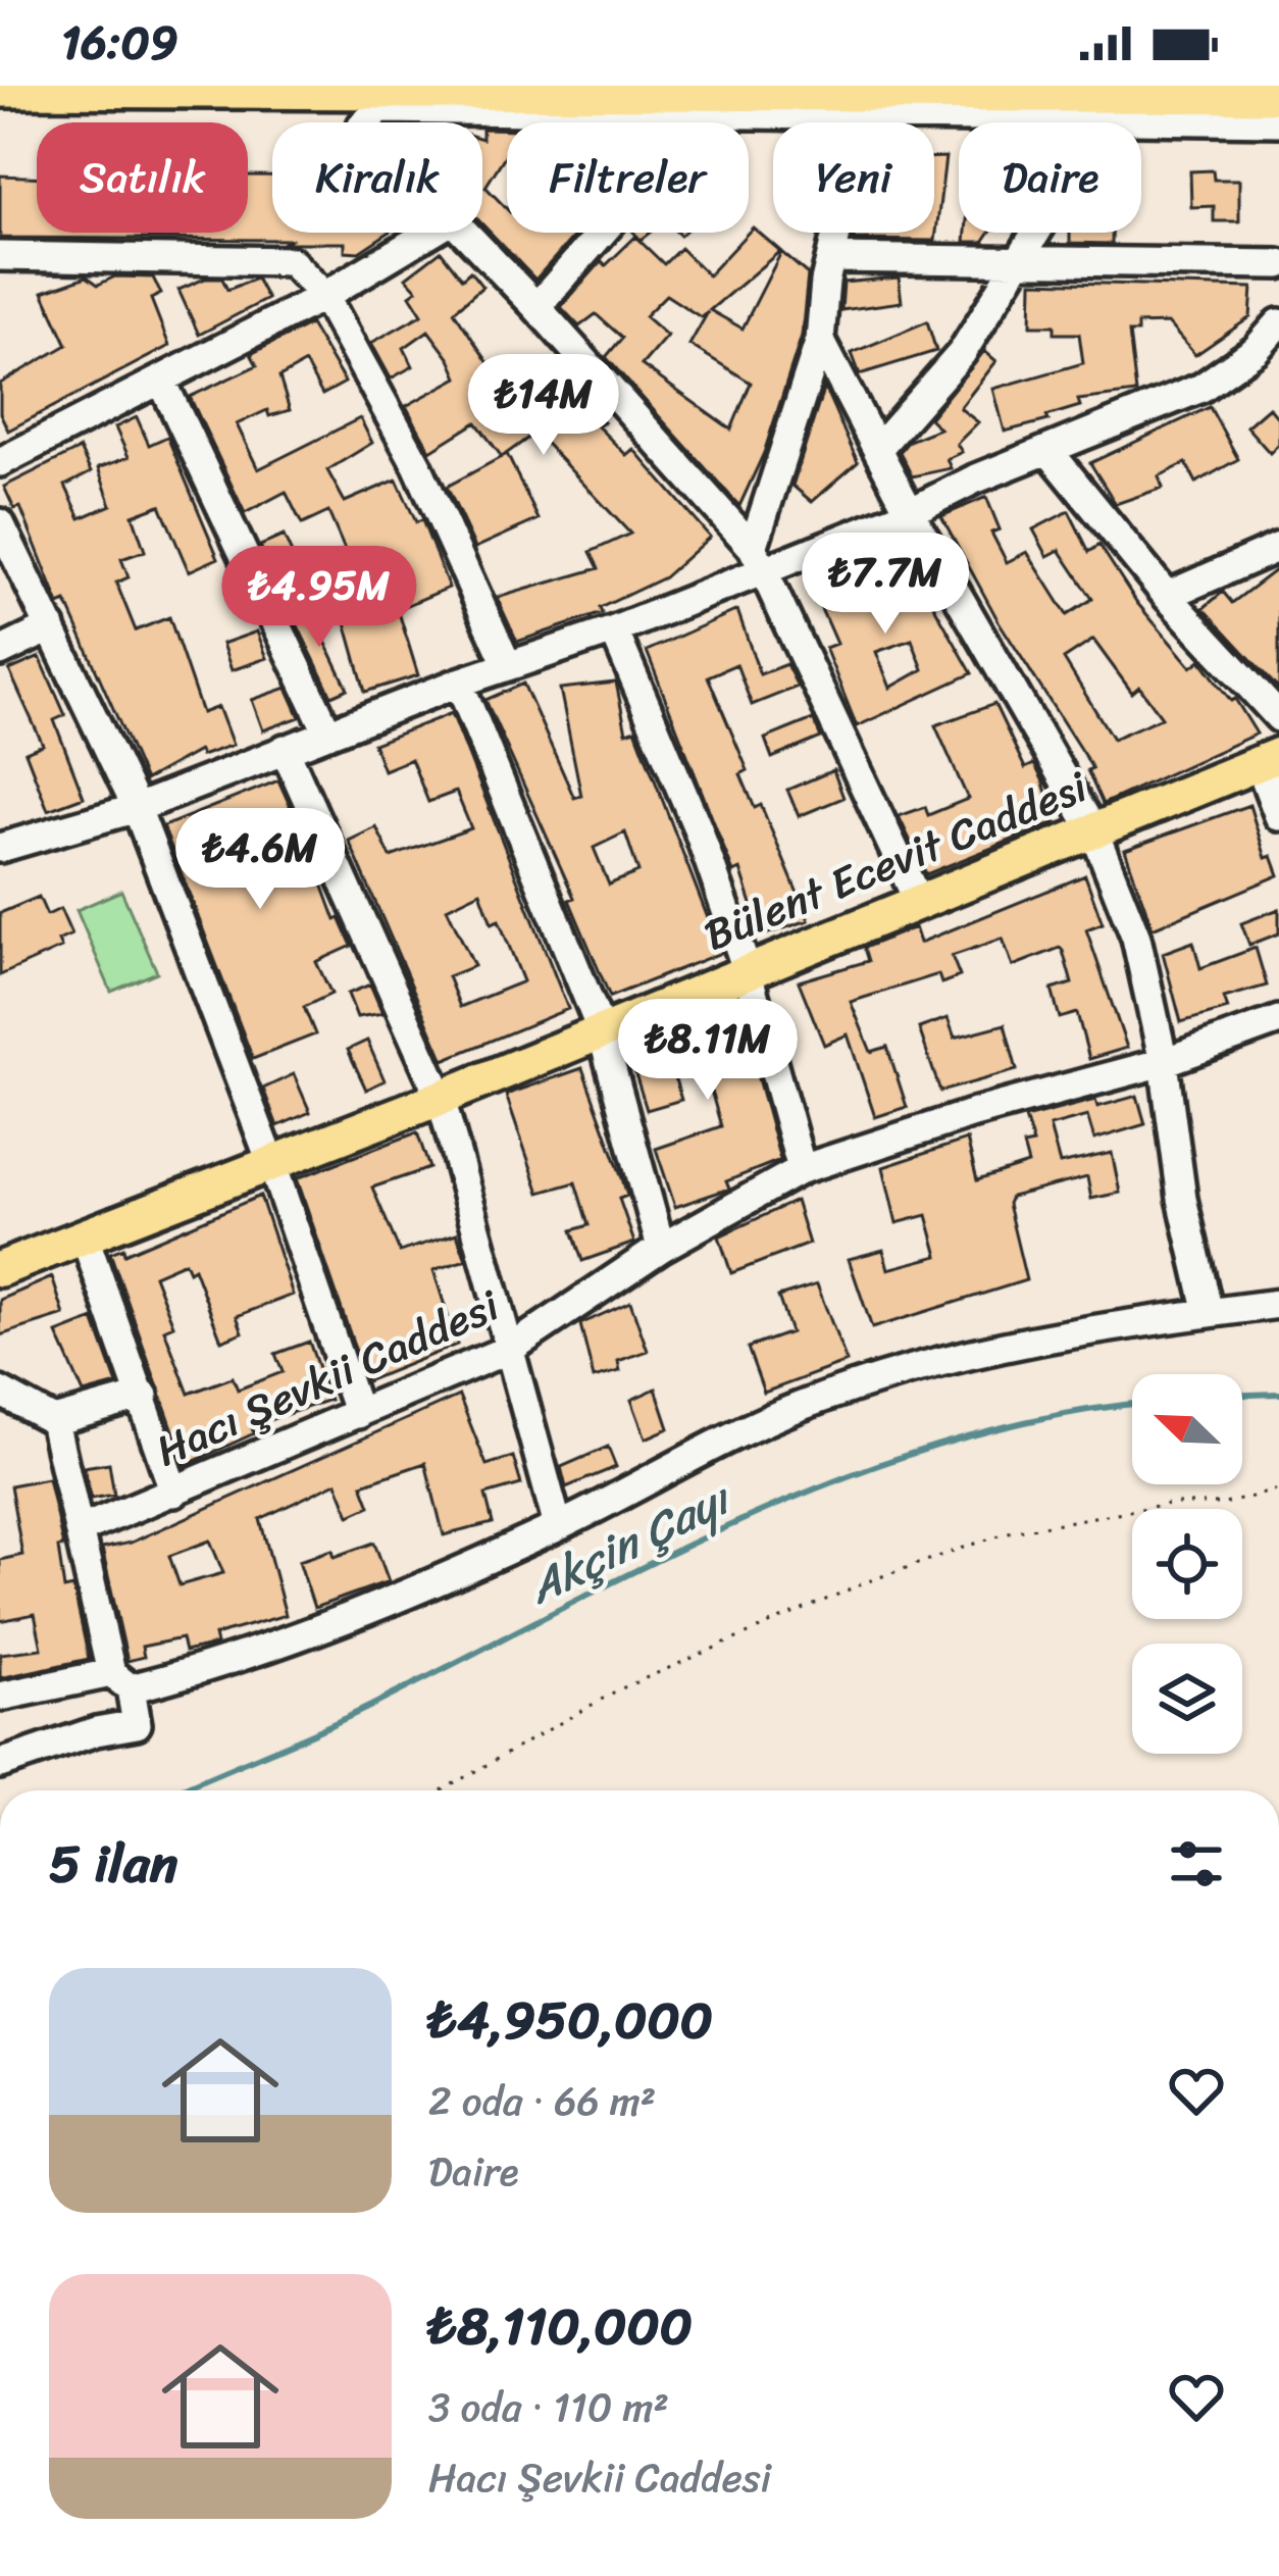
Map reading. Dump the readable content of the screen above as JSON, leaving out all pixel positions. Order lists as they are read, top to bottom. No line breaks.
{"streets":{"main road":["Bülent Ecevit Caddesi"],"street":["Hacı Şevkii Caddesi"]},"water":["Akçin Çayı"],"north":"top left","page":{"status":"16:09","chip":["Satılık","Kiralık","Filtreler","Yeni","Daire"],"price":["₺14M","₺7.7M","₺4.95M","₺4.6M","₺8.11M"],"heading":"5 ilan","list":[{"name":"₺4,950,000","note":"2 oda · 66 m² · Daire"},{"name":"₺8,110,000","note":"3 oda · 110 m² · Hacı Şevkii Caddesi"}]}}
